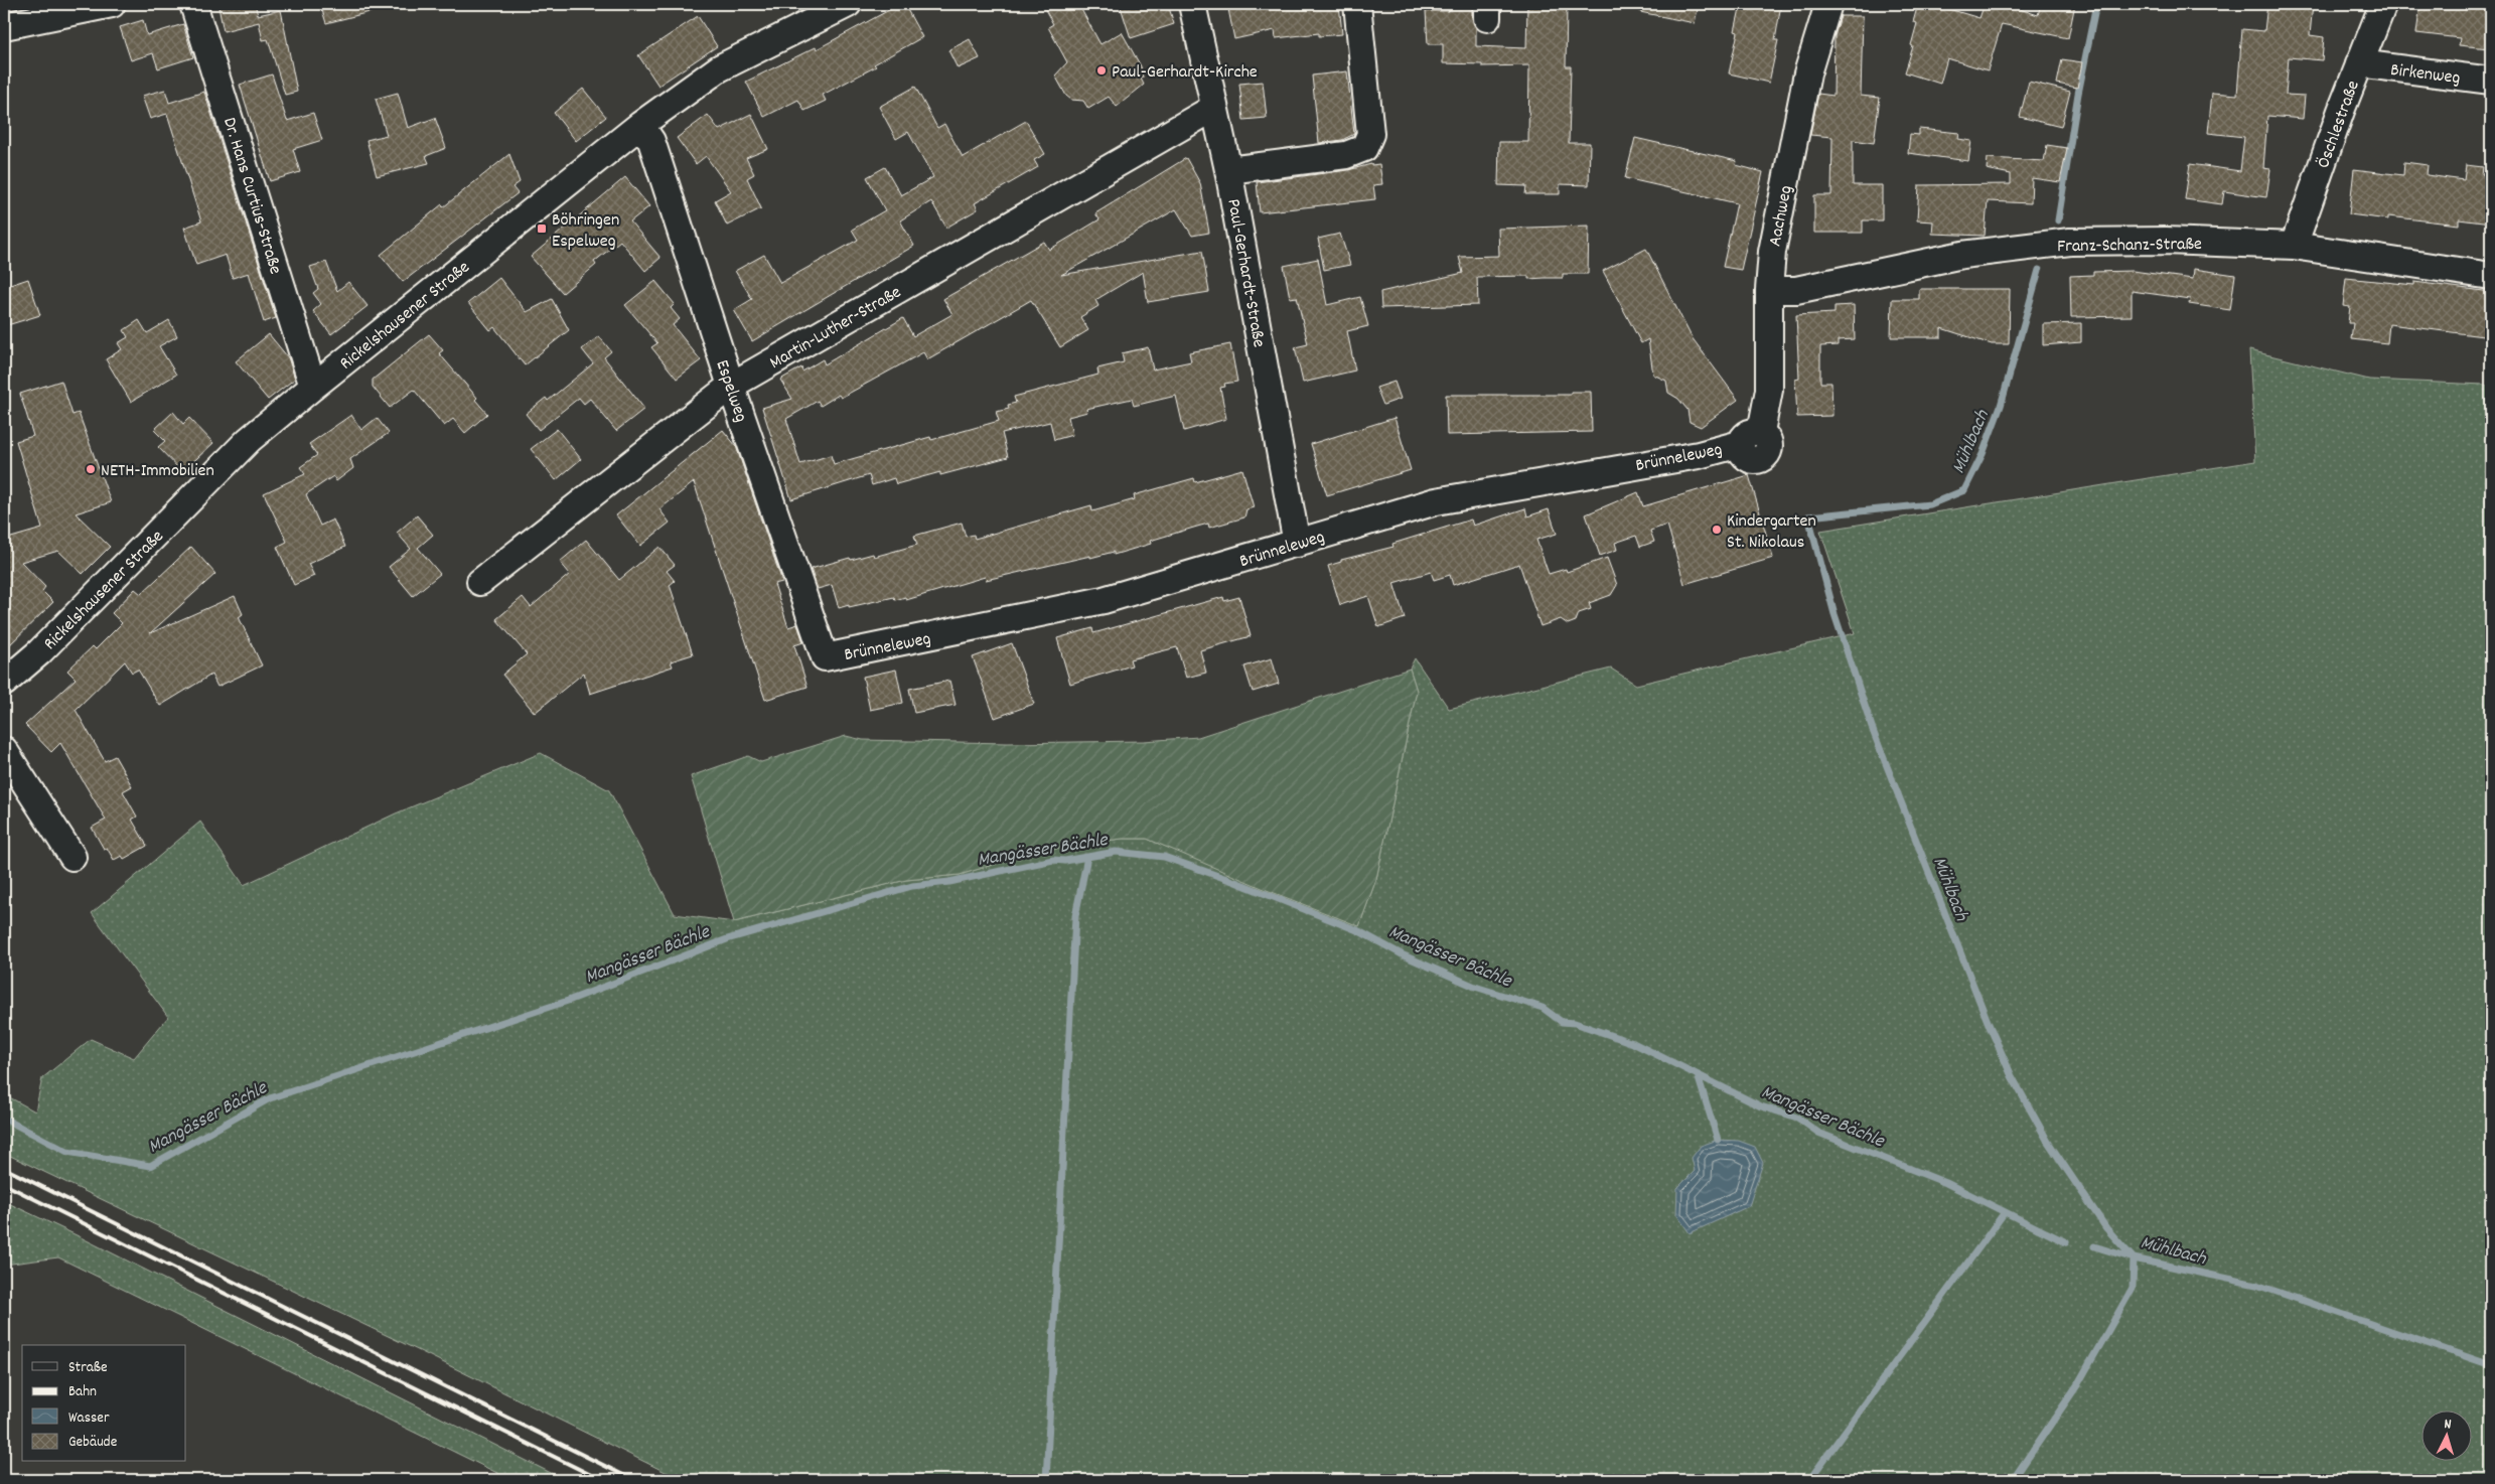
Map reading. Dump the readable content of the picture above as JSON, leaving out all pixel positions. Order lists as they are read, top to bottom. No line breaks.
{"streets":{"street":["Birkenweg","Öschlestraße","Dr. Hans Curtius-Straße","Aachweg","Franz-Schanz-Straße","Paul-Gerhardt-Straße","Rickelshausener Straße","Martin-Luther-Straße","Espelweg","Brünneleweg"]},"crossings":[["Birkenweg","Öschlestraße"],["Öschlestraße","Franz-Schanz-Straße"],["Dr. Hans Curtius-Straße","Rickelshausener Straße"],["Aachweg","Franz-Schanz-Straße"],["Aachweg","Brünneleweg"],["Paul-Gerhardt-Straße","Martin-Luther-Straße"],["Paul-Gerhardt-Straße","Brünneleweg"],["Rickelshausener Straße","Espelweg"],["Martin-Luther-Straße","Espelweg"],["Espelweg","Brünneleweg"]],"water":["Mühlbach","Mangässer Bächle"],"places":{"other":["Paul-Gerhardt-Kirche","NETH-Immobilien","Kindergarten St. Nikolaus"],"transit":["Böhringen Espelweg"]},"legend":["Straße","Bahn","Wasser","Gebäude"],"north":"top"}
